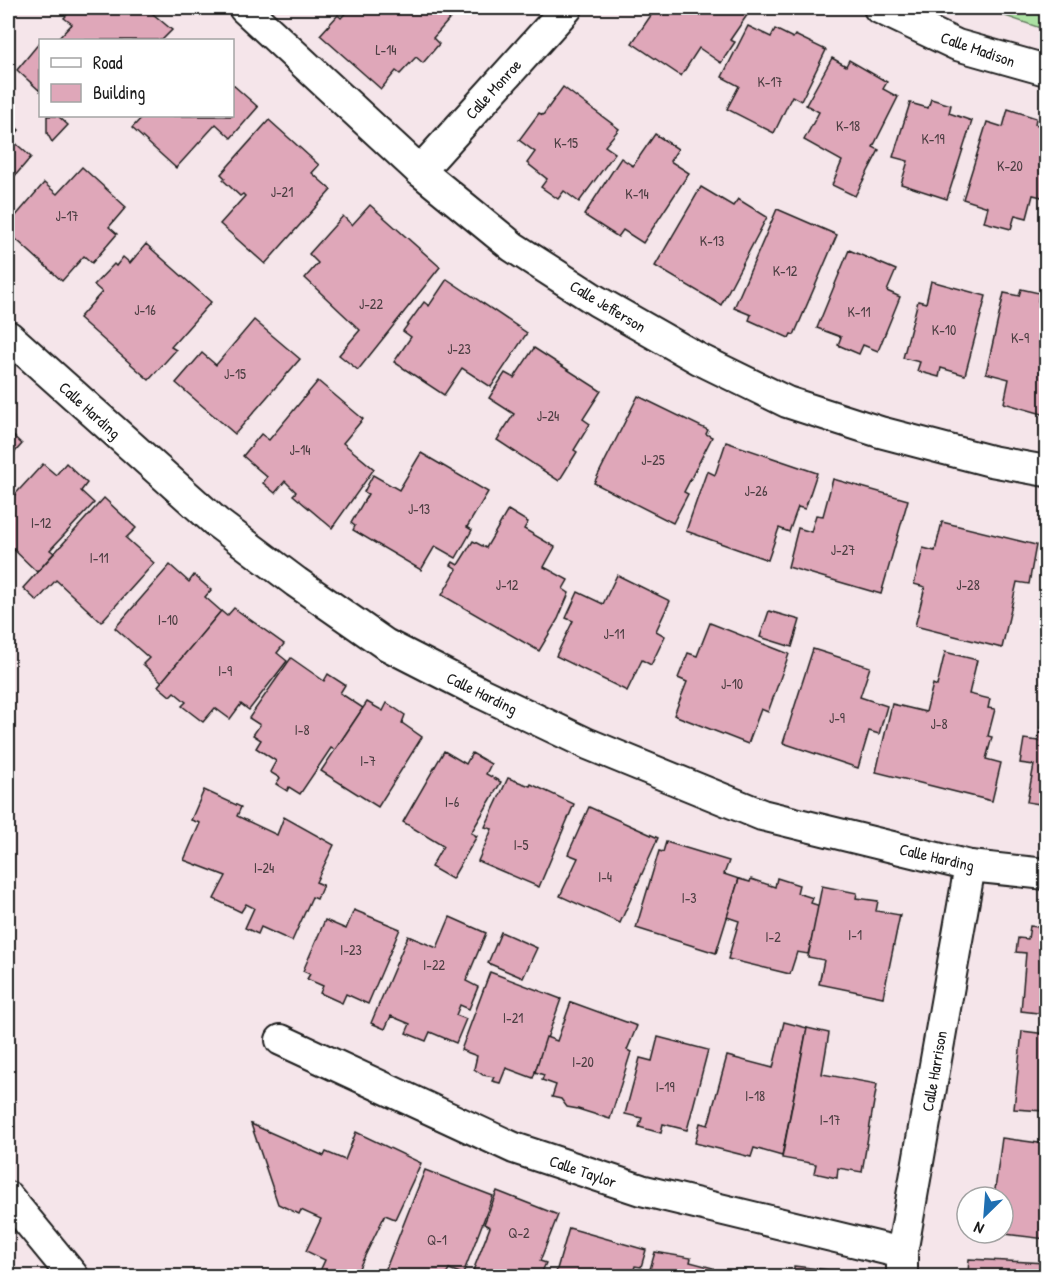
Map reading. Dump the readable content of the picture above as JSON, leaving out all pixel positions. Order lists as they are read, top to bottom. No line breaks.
{"streets":{"street":["Calle Madison","Calle Monroe","Calle Jefferson","Calle Harding","Calle Harrison","Calle Taylor"]},"crossings":[["Calle Monroe","Calle Jefferson"],["Calle Harding","Calle Harrison"],["Calle Harrison","Calle Taylor"]],"house_numbers":["L-14","K-17","K-18","K-19","K-15","K-20","J-21","K-14","J-17","K-13","K-12","J-22","J-16","K-11","K-10","K-9","J-23","J-15","J-24","J-14","J-25","J-26","J-13","I-12","J-27","I-11","J-12","J-28","I-10","J-11","I-9","J-10","J-9","J-8","I-8","I-7","I-6","I-5","I-24","I-4","I-3","I-1","I-2","I-23","I-22","I-21","I-20","I-19","I-18","I-17","Q-2","Q-1"],"legend":["Road","Building"],"north":"bottom left"}
